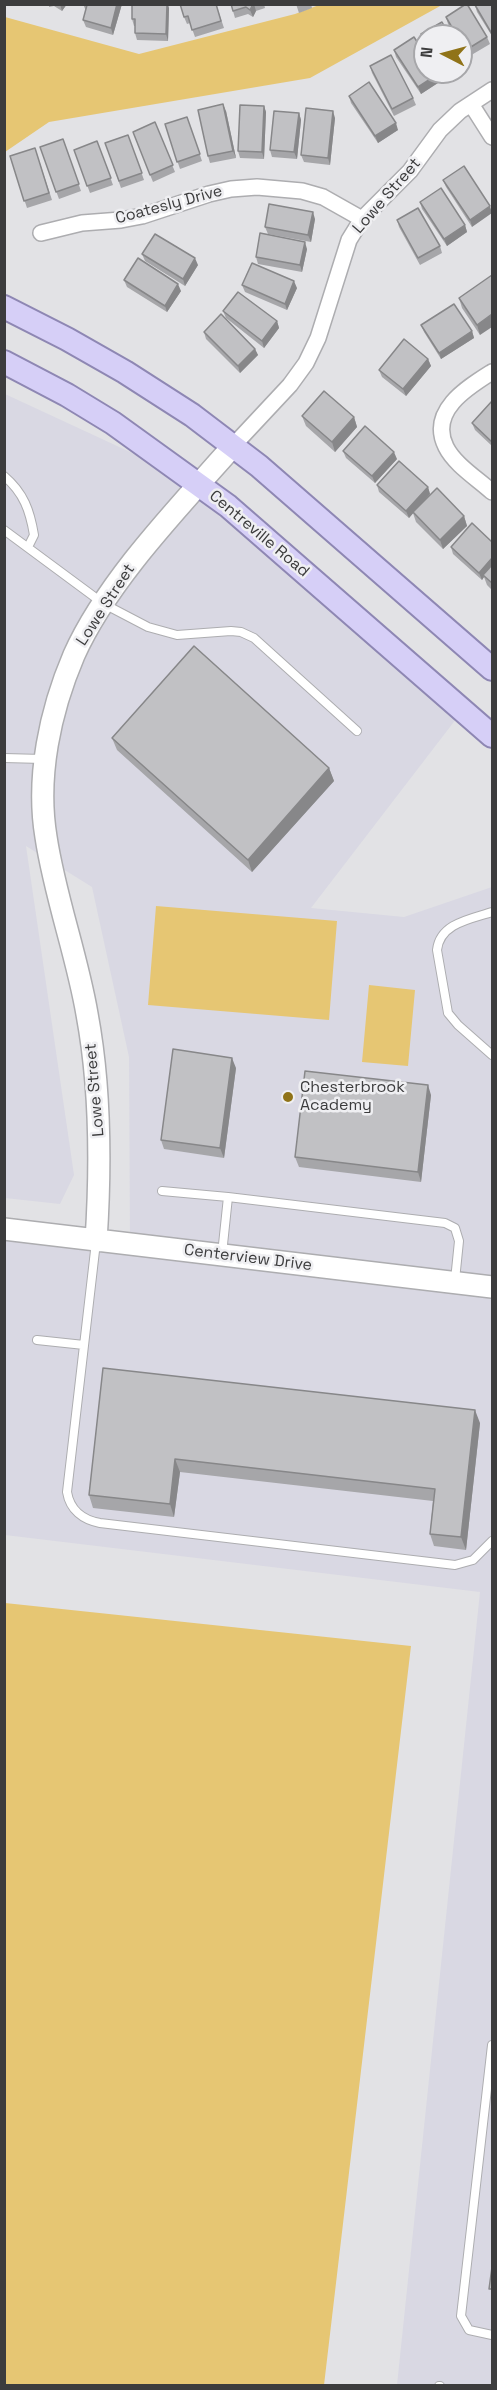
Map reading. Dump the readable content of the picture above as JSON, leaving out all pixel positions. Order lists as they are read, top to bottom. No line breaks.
{"streets":{"main road":["Centreville Road"],"street":["Lowe Street","Coatesly Drive","Centerview Drive"]},"crossings":[["Lowe Street","Coatesly Drive"],["Lowe Street","Centreville Road"],["Lowe Street","Centerview Drive"]],"places":["Chesterbrook Academy"],"north":"left"}
